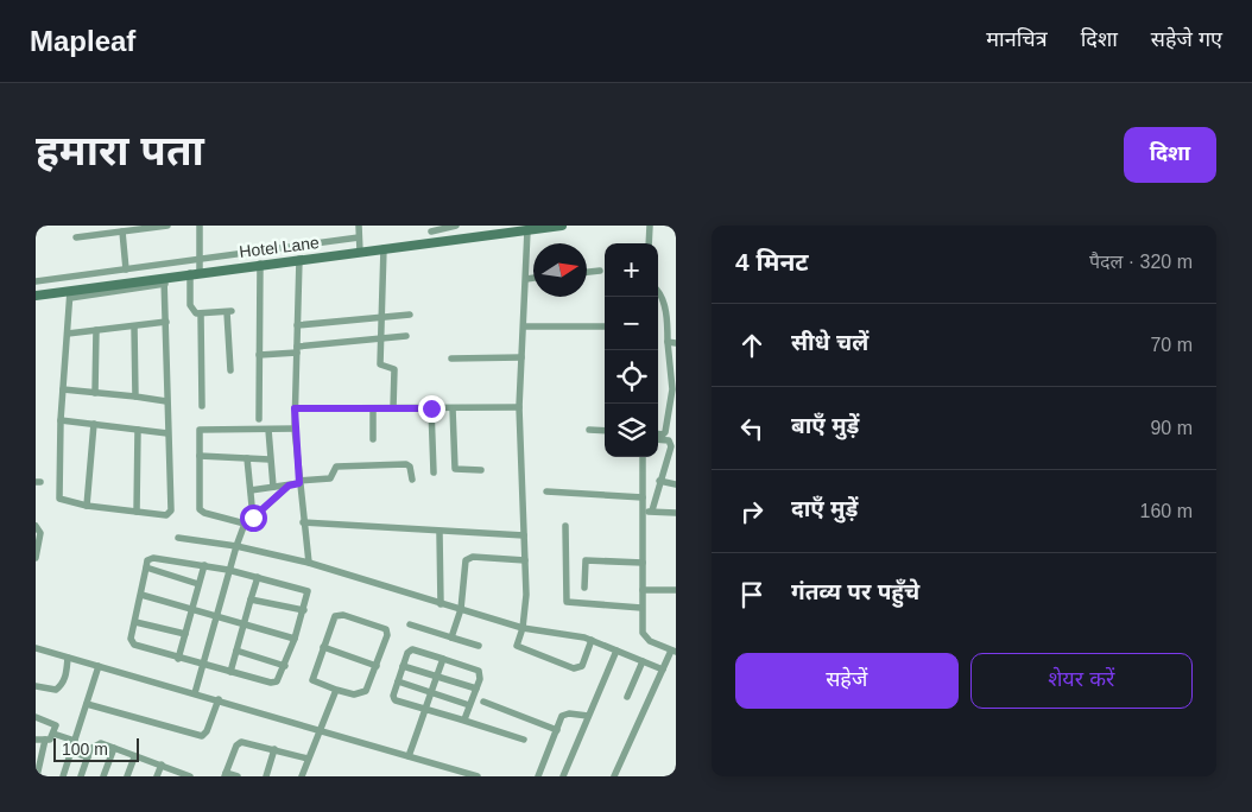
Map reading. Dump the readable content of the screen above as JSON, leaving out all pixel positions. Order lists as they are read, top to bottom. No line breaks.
{"streets":{"street":["Hotel Lane"]},"scale_bar":"100 m","north":"right","page":{"header":"Mapleaf","nav":["मानचित्र","दिशा","सहेजे गए"],"title":"हमारा पता","buttons":["दिशा",["सहेजें","शेयर करें"]],"heading":["4 मिनट","पैदल · 320 m"],"map_buttons":["+","−"],"list":[["सीधे चलें","70 m"],["बाएँ मुड़ें","90 m"],["दाएँ मुड़ें","160 m"],"गंतव्य पर पहुँचे"],"scale":"100 m"}}
